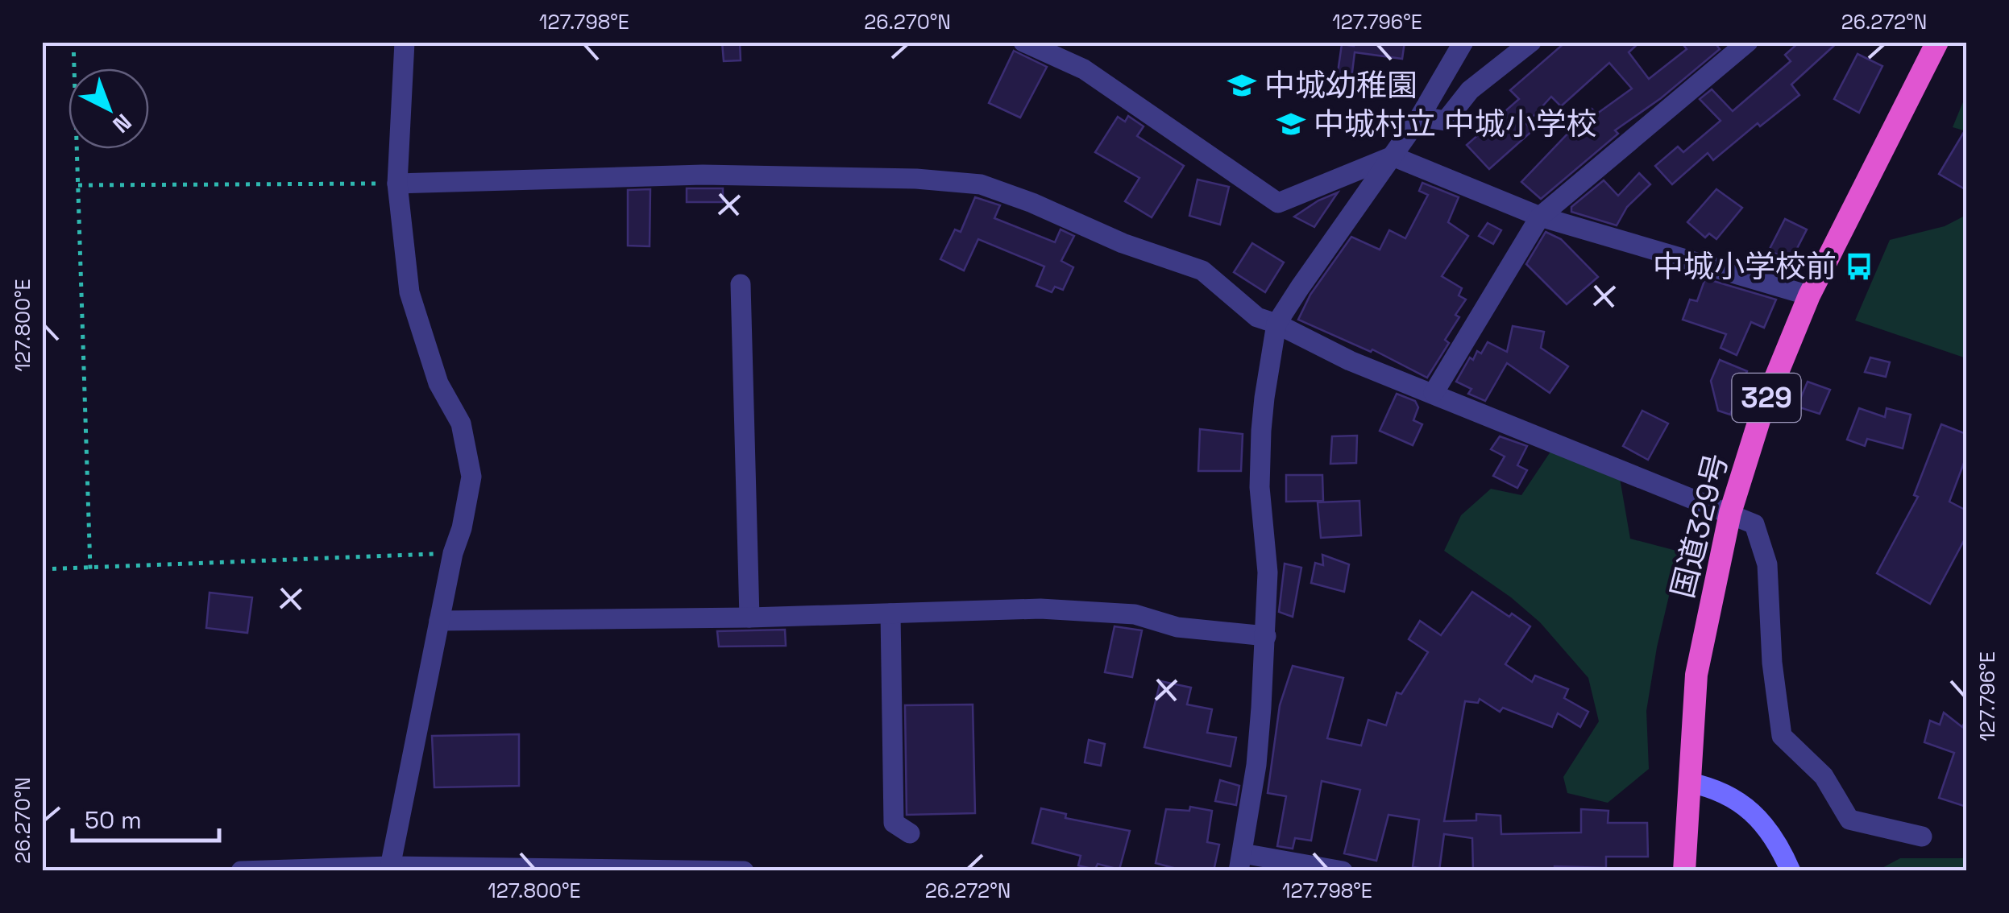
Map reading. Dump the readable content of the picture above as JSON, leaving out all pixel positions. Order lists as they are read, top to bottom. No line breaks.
{"streets":{"highway":["329","国道329号"]},"places":{"school or university":["中城幼稚園","中城村立 中城小学校"],"bus stop":["中城小学校前"]},"scale_bar":"50 m","north":"bottom right","coordinates":["127.798°E","26.270°N","127.796°E","26.272°N","127.800°E"]}
